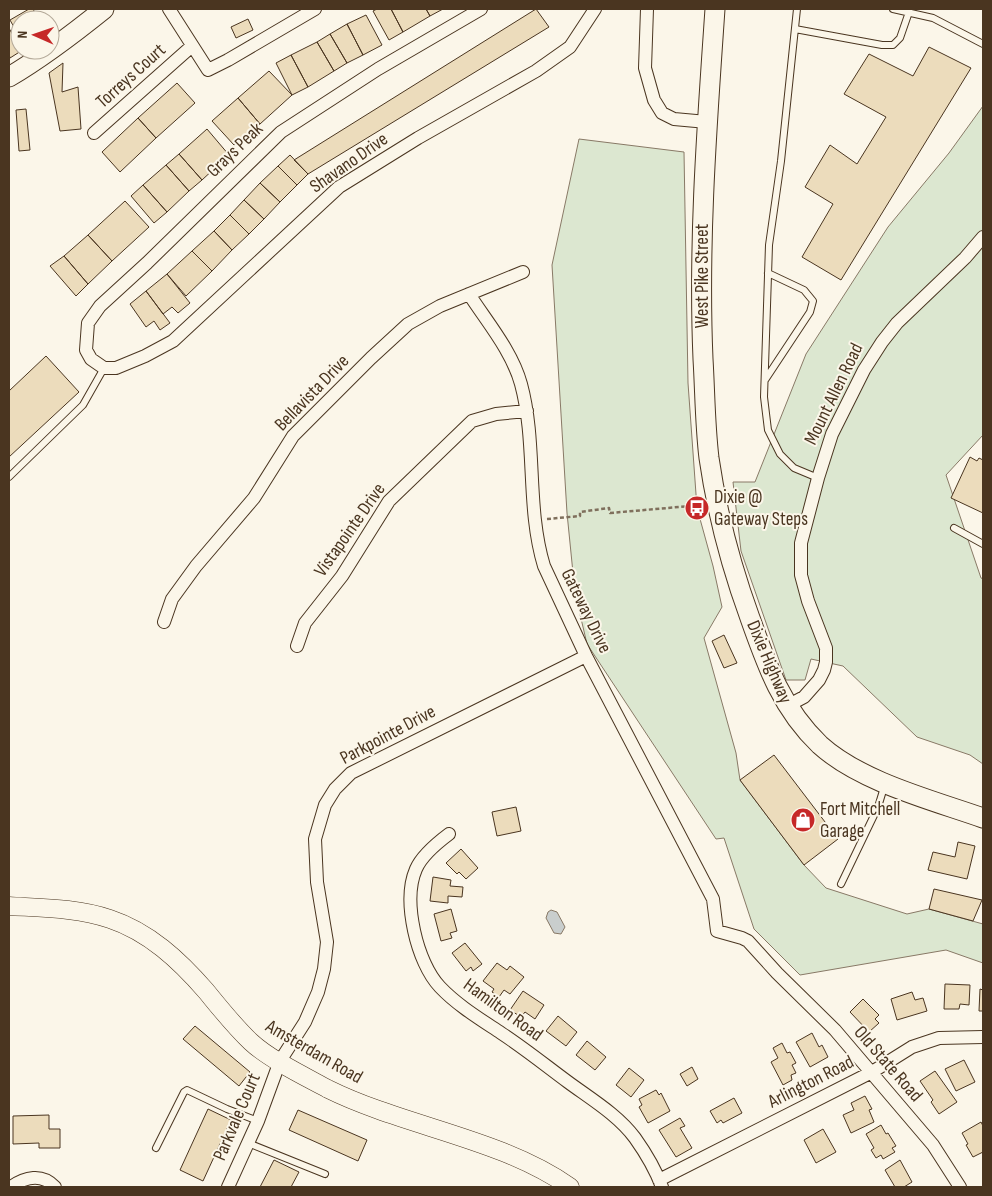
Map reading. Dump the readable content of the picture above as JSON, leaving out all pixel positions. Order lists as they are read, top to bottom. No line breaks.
{"streets":{"main road":["West Pike Street","Dixie Highway"],"street":["Torreys Court","Grays Peak","Shavano Drive","Bellavista Drive","Mount Allen Road","Vistapointe Drive","Gateway Drive","Parkpointe Drive","Hamilton Road","Amsterdam Road","Old State Road","Arlington Road","Parkvale Court"]},"crossings":[["Grays Peak","Shavano Drive"],["West Pike Street","Dixie Highway"],["Bellavista Drive","Gateway Drive"],["Mount Allen Road","Dixie Highway"],["Vistapointe Drive","Gateway Drive"],["Gateway Drive","Parkpointe Drive"],["Gateway Drive","Old State Road"],["Parkpointe Drive","Amsterdam Road"],["Parkpointe Drive","Parkvale Court"],["Hamilton Road","Arlington Road"],["Amsterdam Road","Parkvale Court"],["Old State Road","Arlington Road"]],"places":{"bus stop":["Dixie @ Gateway Steps"],"shop":["Fort Mitchell Garage"]},"north":"left"}
